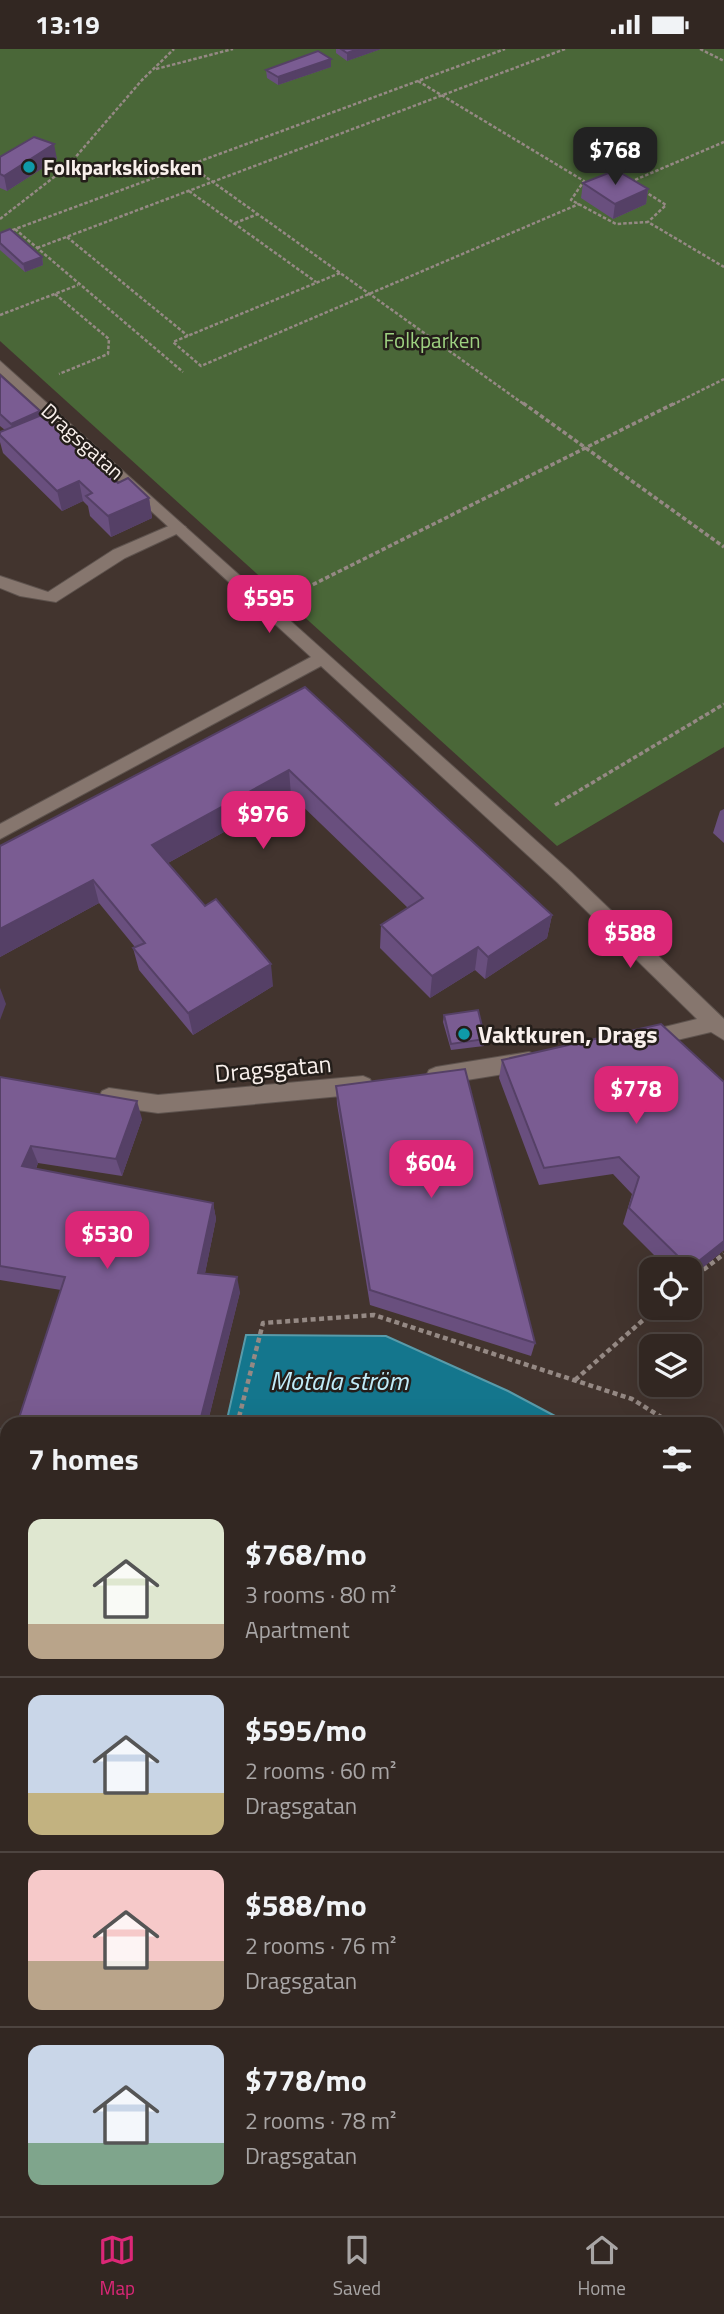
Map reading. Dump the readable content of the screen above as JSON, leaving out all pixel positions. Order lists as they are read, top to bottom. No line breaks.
{"streets":{"street":["Dragsgatan"]},"water":["Motala ström"],"parks":["Folkparken"],"places":["Folkparkskiosken","Vaktkuren, Drags"],"page":{"status":"13:19","price":["$768","$595","$976","$588","$778","$604","$530"],"heading":"7 homes","list":[{"name":"$768/mo","note":"3 rooms · 80 m² · Apartment"},{"name":"$595/mo","note":"2 rooms · 60 m² · Dragsgatan"},{"name":"$588/mo","note":"2 rooms · 76 m² · Dragsgatan"},{"name":"$778/mo","note":"2 rooms · 78 m² · Dragsgatan"}],"tabs":["Map","Saved","Home"]}}
